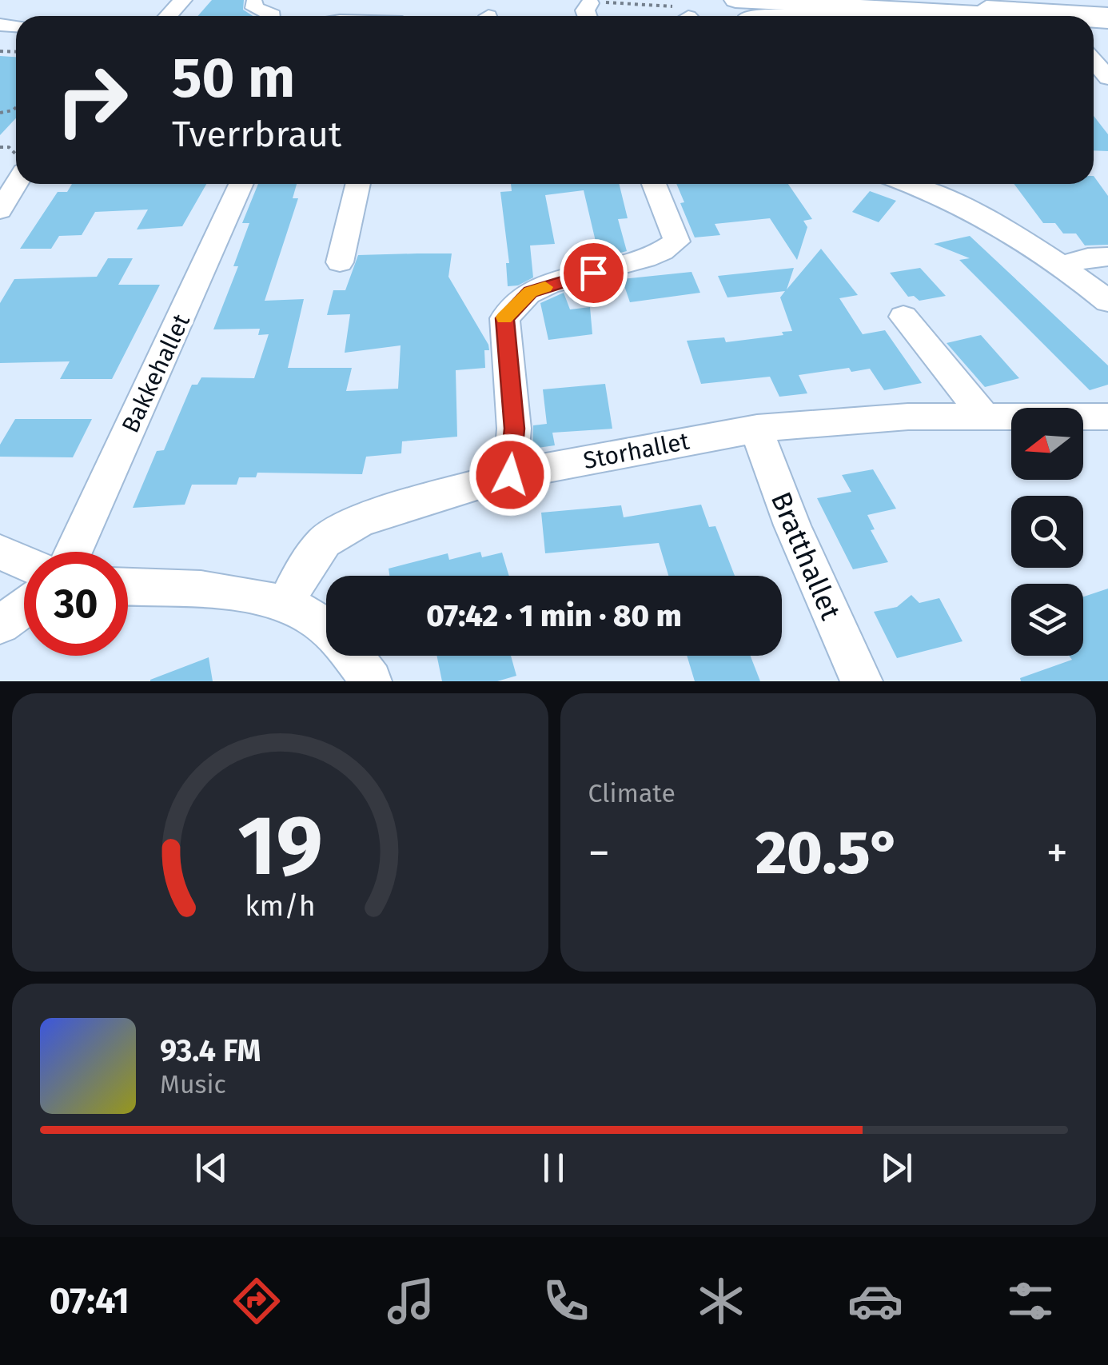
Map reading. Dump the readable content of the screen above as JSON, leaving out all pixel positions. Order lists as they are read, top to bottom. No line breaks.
{"streets":{"street":["Bakkehallet","Storhallet","Bratthallet"]},"crossings":[["Storhallet","Bratthallet"]],"north":"left","page":{"turn":["50 m","Tverrbraut"],"limit":"30","trip":"07:42 · 1 min · 80 m","tile":"Climate","heat":["−","20.5°","+"],"song":["93.4 FM","Music"],"tabs":"07:41","gauge":["19","km/h"]}}
